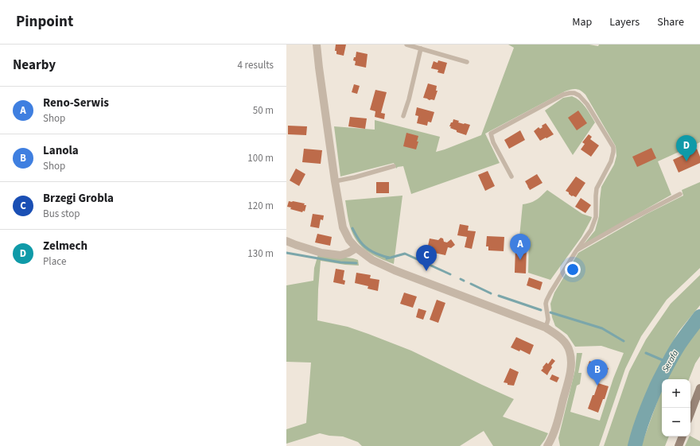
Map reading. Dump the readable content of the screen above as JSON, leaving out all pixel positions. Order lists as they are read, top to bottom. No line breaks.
{"water":["Serafa"],"page":{"header":"Pinpoint","nav":["Map","Layers","Share"],"heading":["Nearby","4 results"],"list":[{"mark":"A","name":"Reno-Serwis","note":"Shop","value":"50 m"},{"mark":"B","name":"Lanola","note":"Shop","value":"100 m"},{"mark":"C","name":"Brzegi Grobla","note":"Bus stop","value":"120 m"},{"mark":"D","name":"Zelmech","note":"Place","value":"130 m"}],"pins":["D","A","C","B"],"map_buttons":["+","−"]}}
